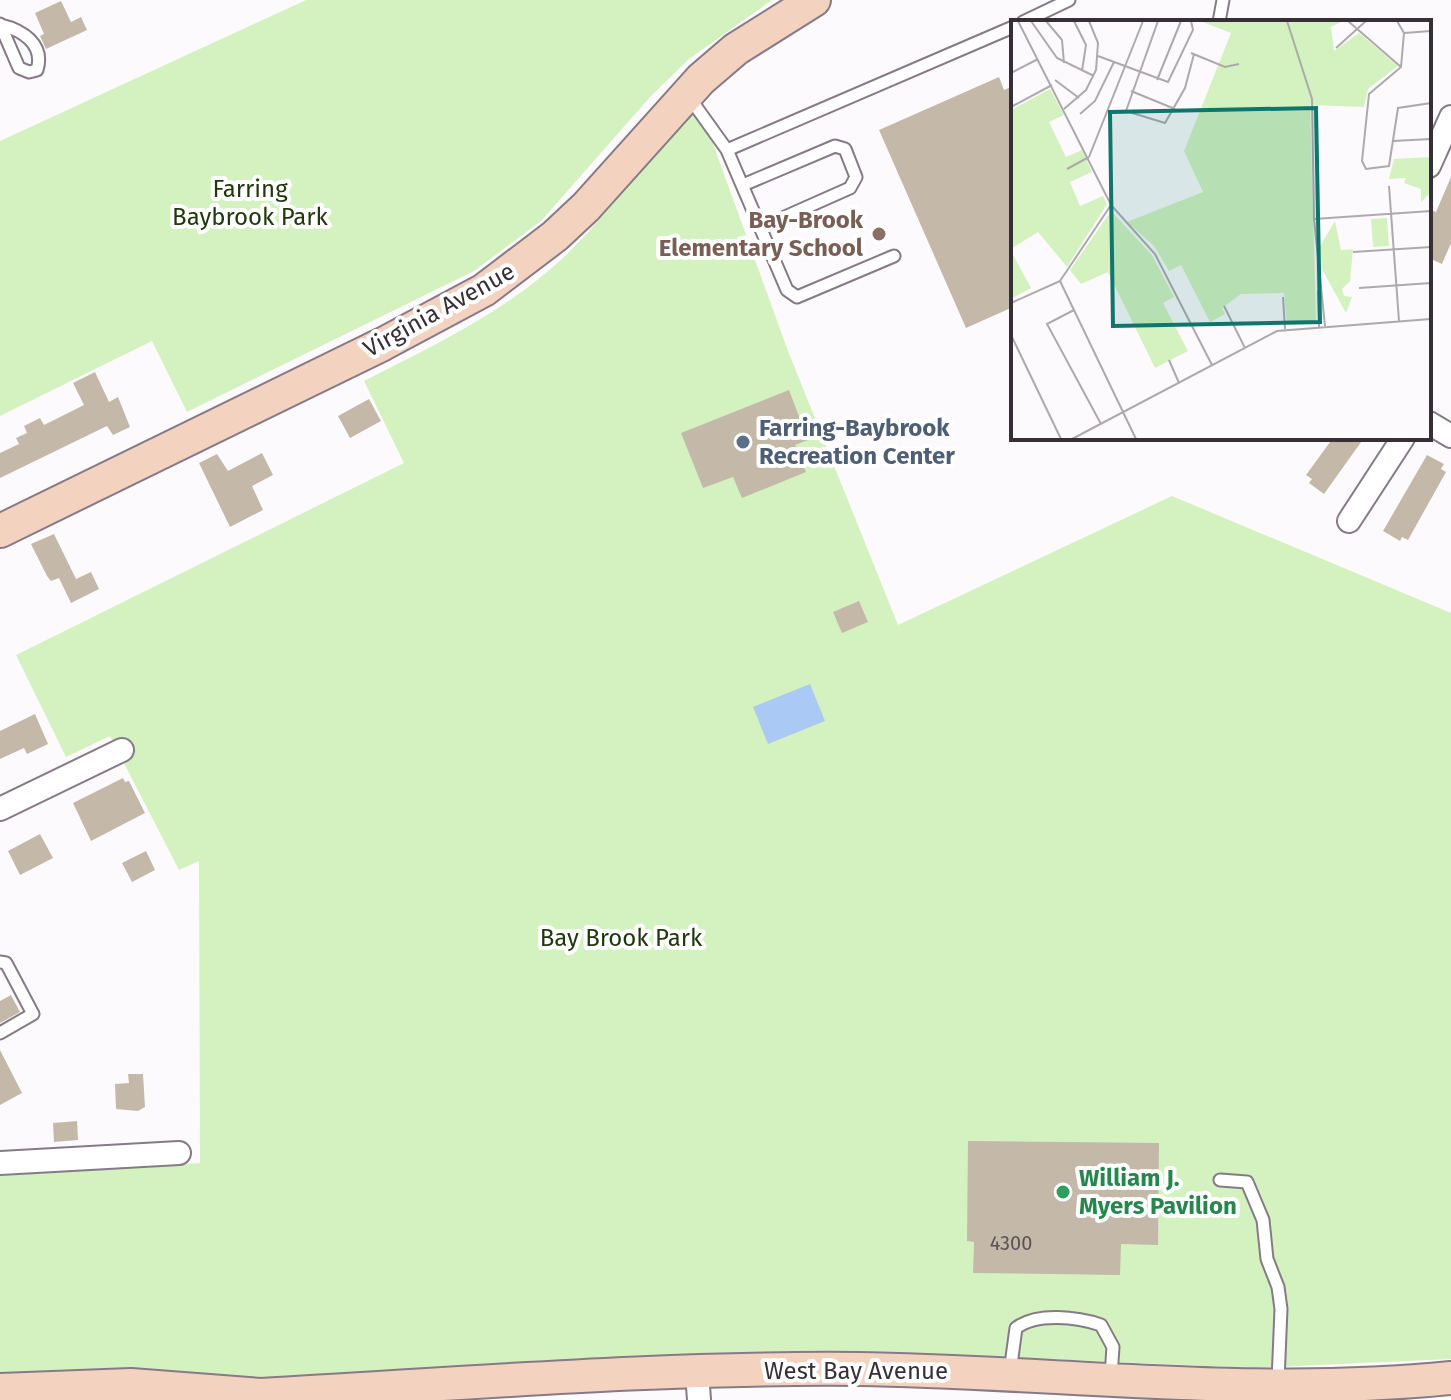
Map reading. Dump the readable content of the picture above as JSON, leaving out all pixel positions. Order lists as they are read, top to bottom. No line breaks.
{"streets":{"street":["Virginia Avenue","West Bay Avenue"]},"parks":["Farring Baybrook Park","Bay Brook Park"],"places":["Bay-Brook Elementary School","Farring-Baybrook Recreation Center","William J. Myers Pavilion"],"house_numbers":["4300"]}
